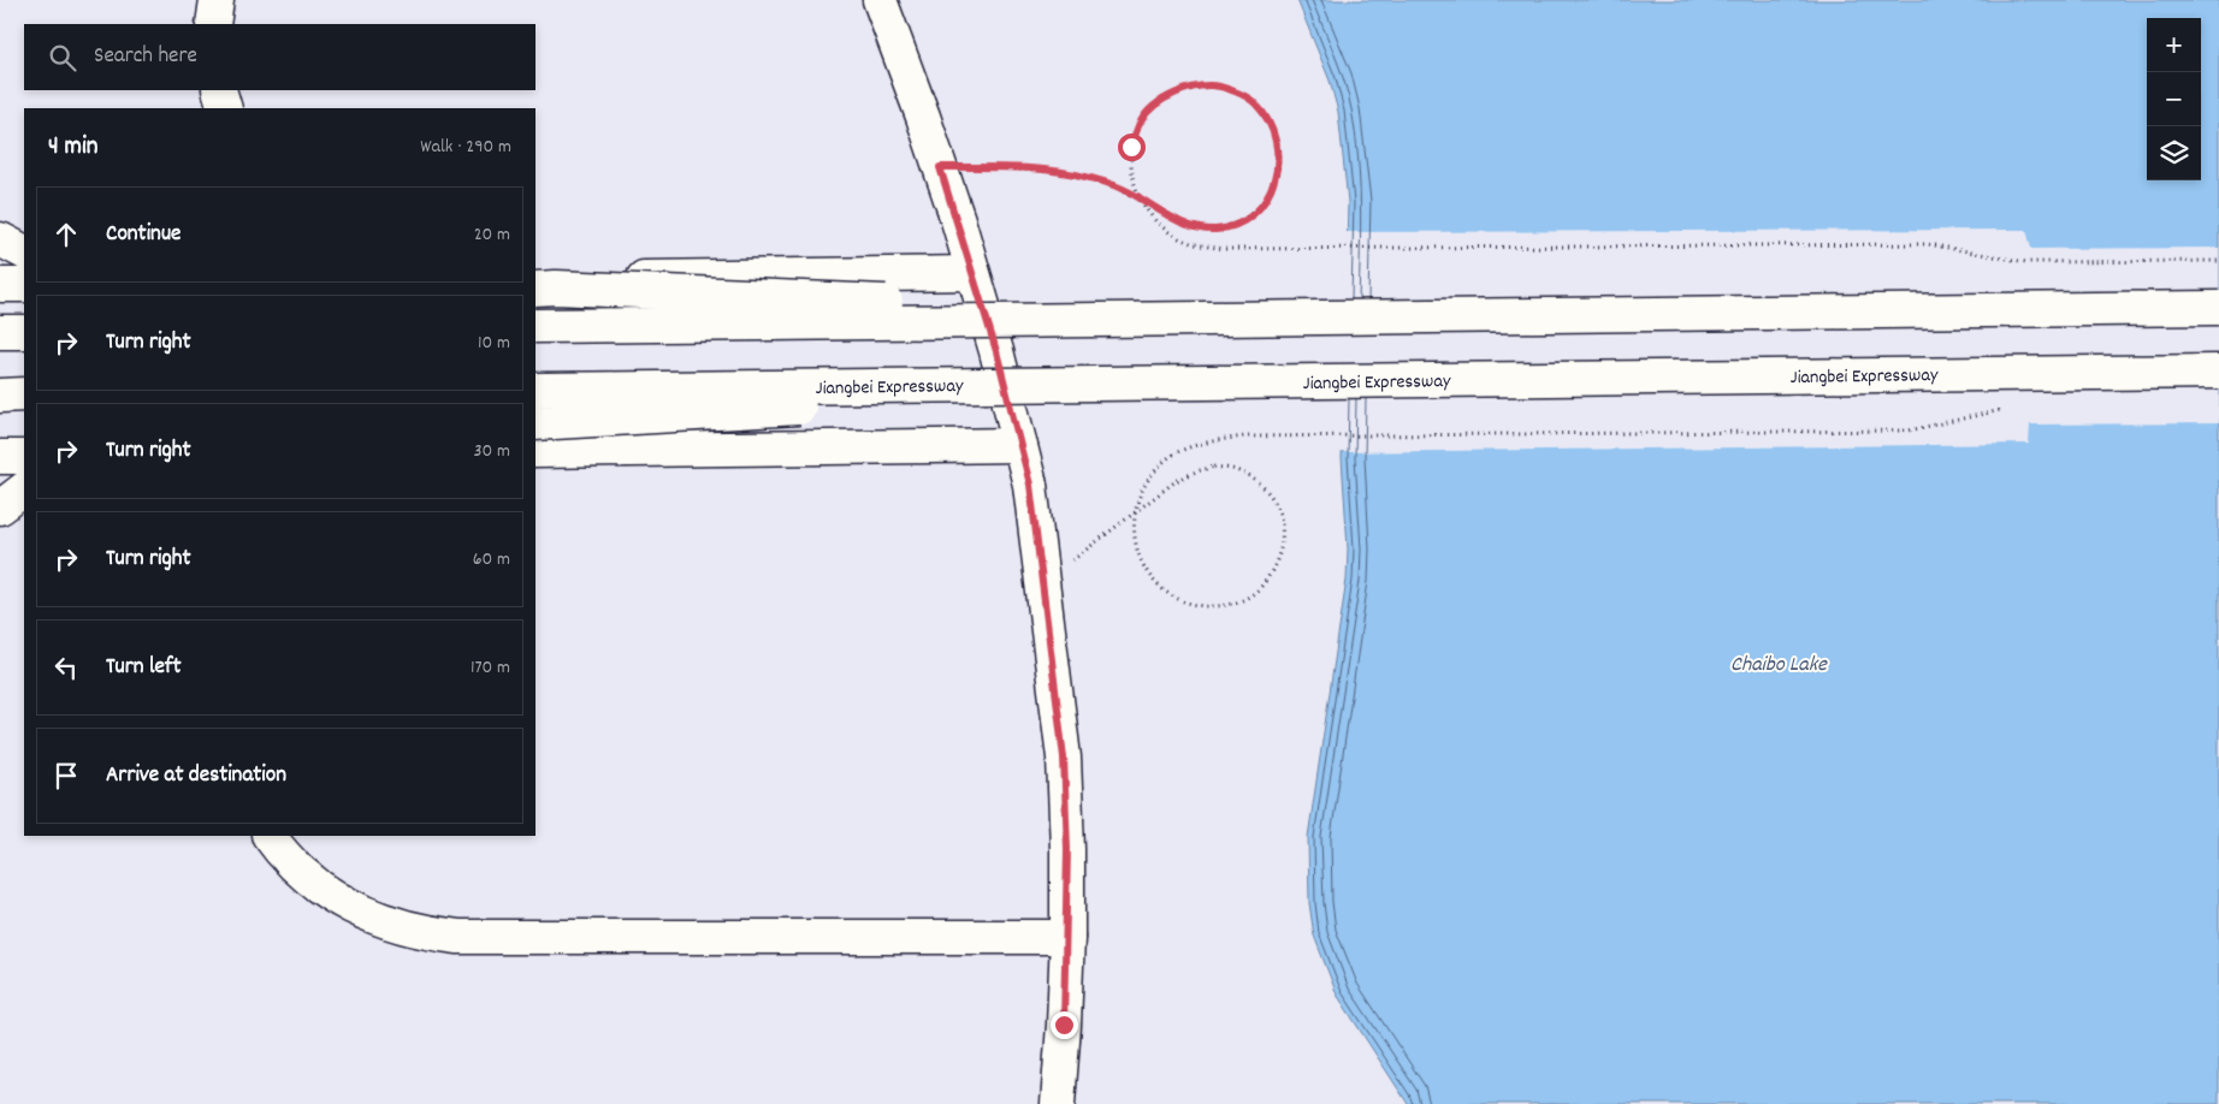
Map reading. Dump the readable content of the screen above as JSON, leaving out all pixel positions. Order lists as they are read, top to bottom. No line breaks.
{"streets":{"main road":["Jiangbei Expressway"]},"water":["Chaibo Lake"],"page":{"map_buttons":["+","−"],"search":"Search here","heading":["4 min","Walk · 290 m"],"list":[["Continue","20 m"],["Turn right","10 m"],["Turn right","30 m"],["Turn right","60 m"],["Turn left","170 m"],"Arrive at destination"]}}
